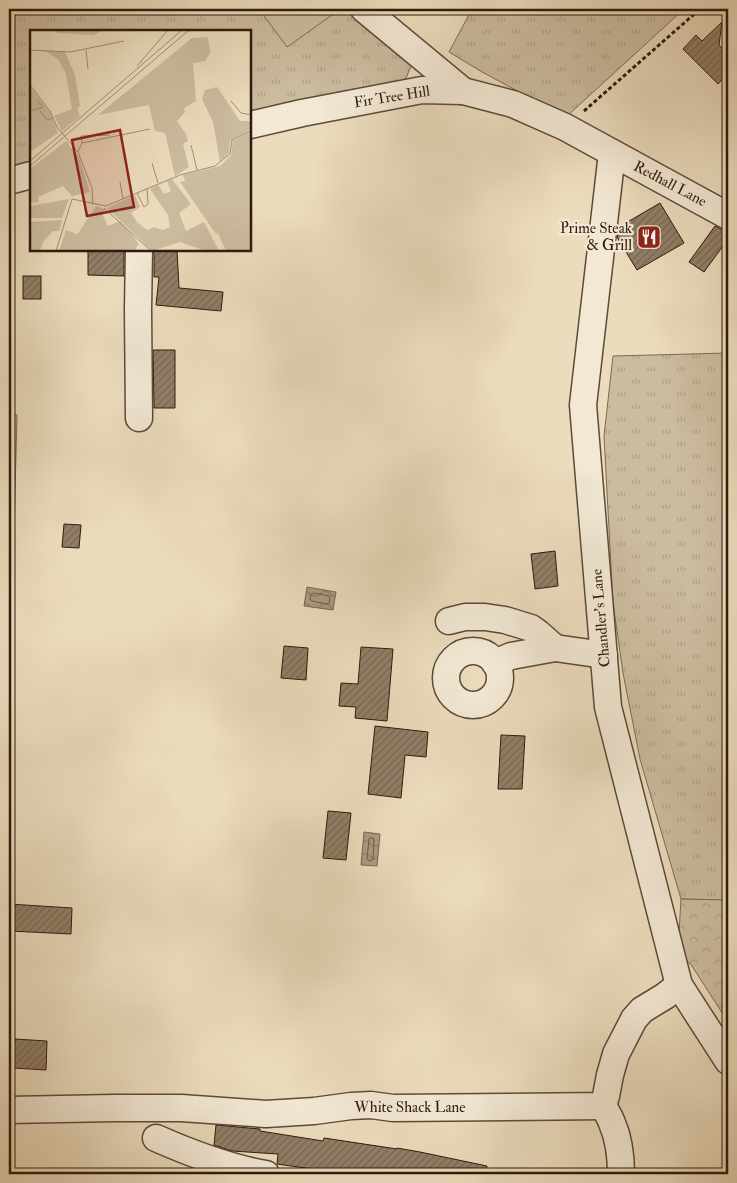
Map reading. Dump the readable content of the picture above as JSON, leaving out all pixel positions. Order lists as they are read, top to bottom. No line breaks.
{"streets":{"street":["Fir Tree Hill","Redhall Lane","Chandler's Lane","White Shack Lane"]},"crossings":[["Fir Tree Hill","Redhall Lane"],["Fir Tree Hill","Chandler's Lane"],["Redhall Lane","Chandler's Lane"]],"places":{"restaurant":["Prime Steak & Grill"]}}
